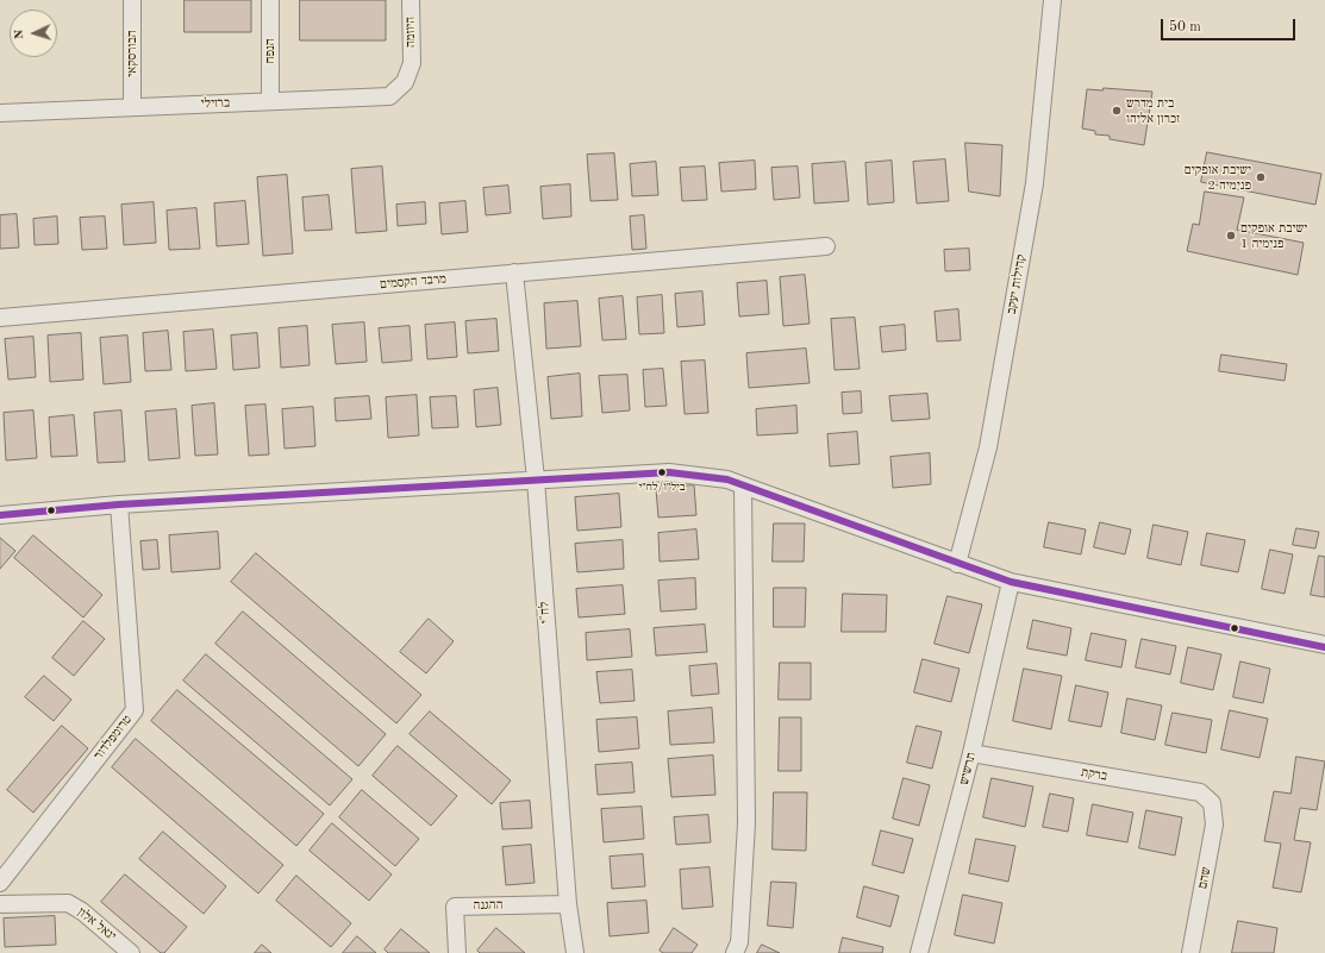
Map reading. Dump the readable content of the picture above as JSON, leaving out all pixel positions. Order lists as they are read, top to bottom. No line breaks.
{"streets":{"street":["היוזמה","הנפח","הבורסקאי","ברזילי","מרבד הקסמים","קהילות יעקב","לח\"י","טרומפלדור","תרשיש","ברקת","שהם","ההגנה","יגאל אלון"]},"crossings":[["היוזמה","ברזילי"],["הנפח","ברזילי"],["הבורסקאי","ברזילי"],["מרבד הקסמים","לח\"י"],["לח\"י","ההגנה"],["תרשיש","ברקת"],["ברקת","שהם"]],"places":["בית מדרש זכרון אליהו","ישיבת אופקים פנימיה 2","ישיבת אופקים פנימיה 1","ביל״ו/לח״י"],"scale_bar":"50 m","north":"left"}
